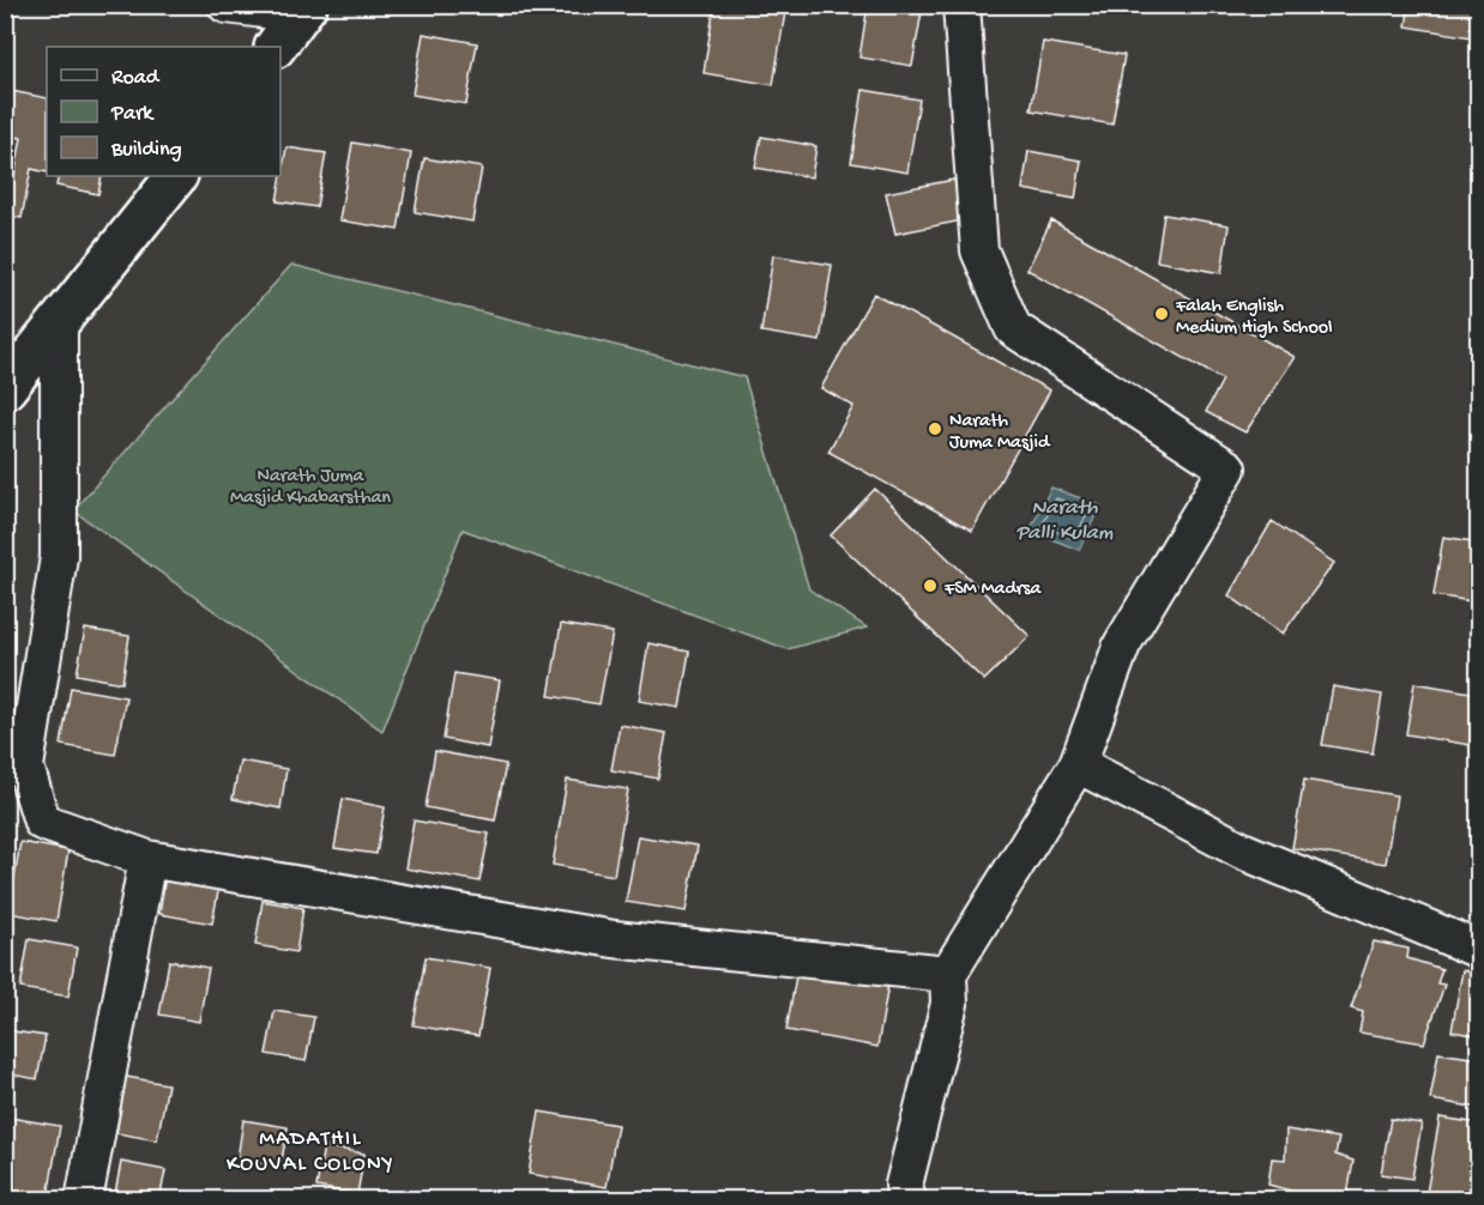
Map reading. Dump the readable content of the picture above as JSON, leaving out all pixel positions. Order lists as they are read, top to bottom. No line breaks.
{"districts":["MADATHIL KOUVAL COLONY"],"water":["Narath Palli Kulam"],"parks":["Narath Juma Masjid Khabarsthan"],"places":["Falah English Medium High School","Narath Juma Masjid","FSM Madrsa"],"legend":["Road","Park","Building"]}
